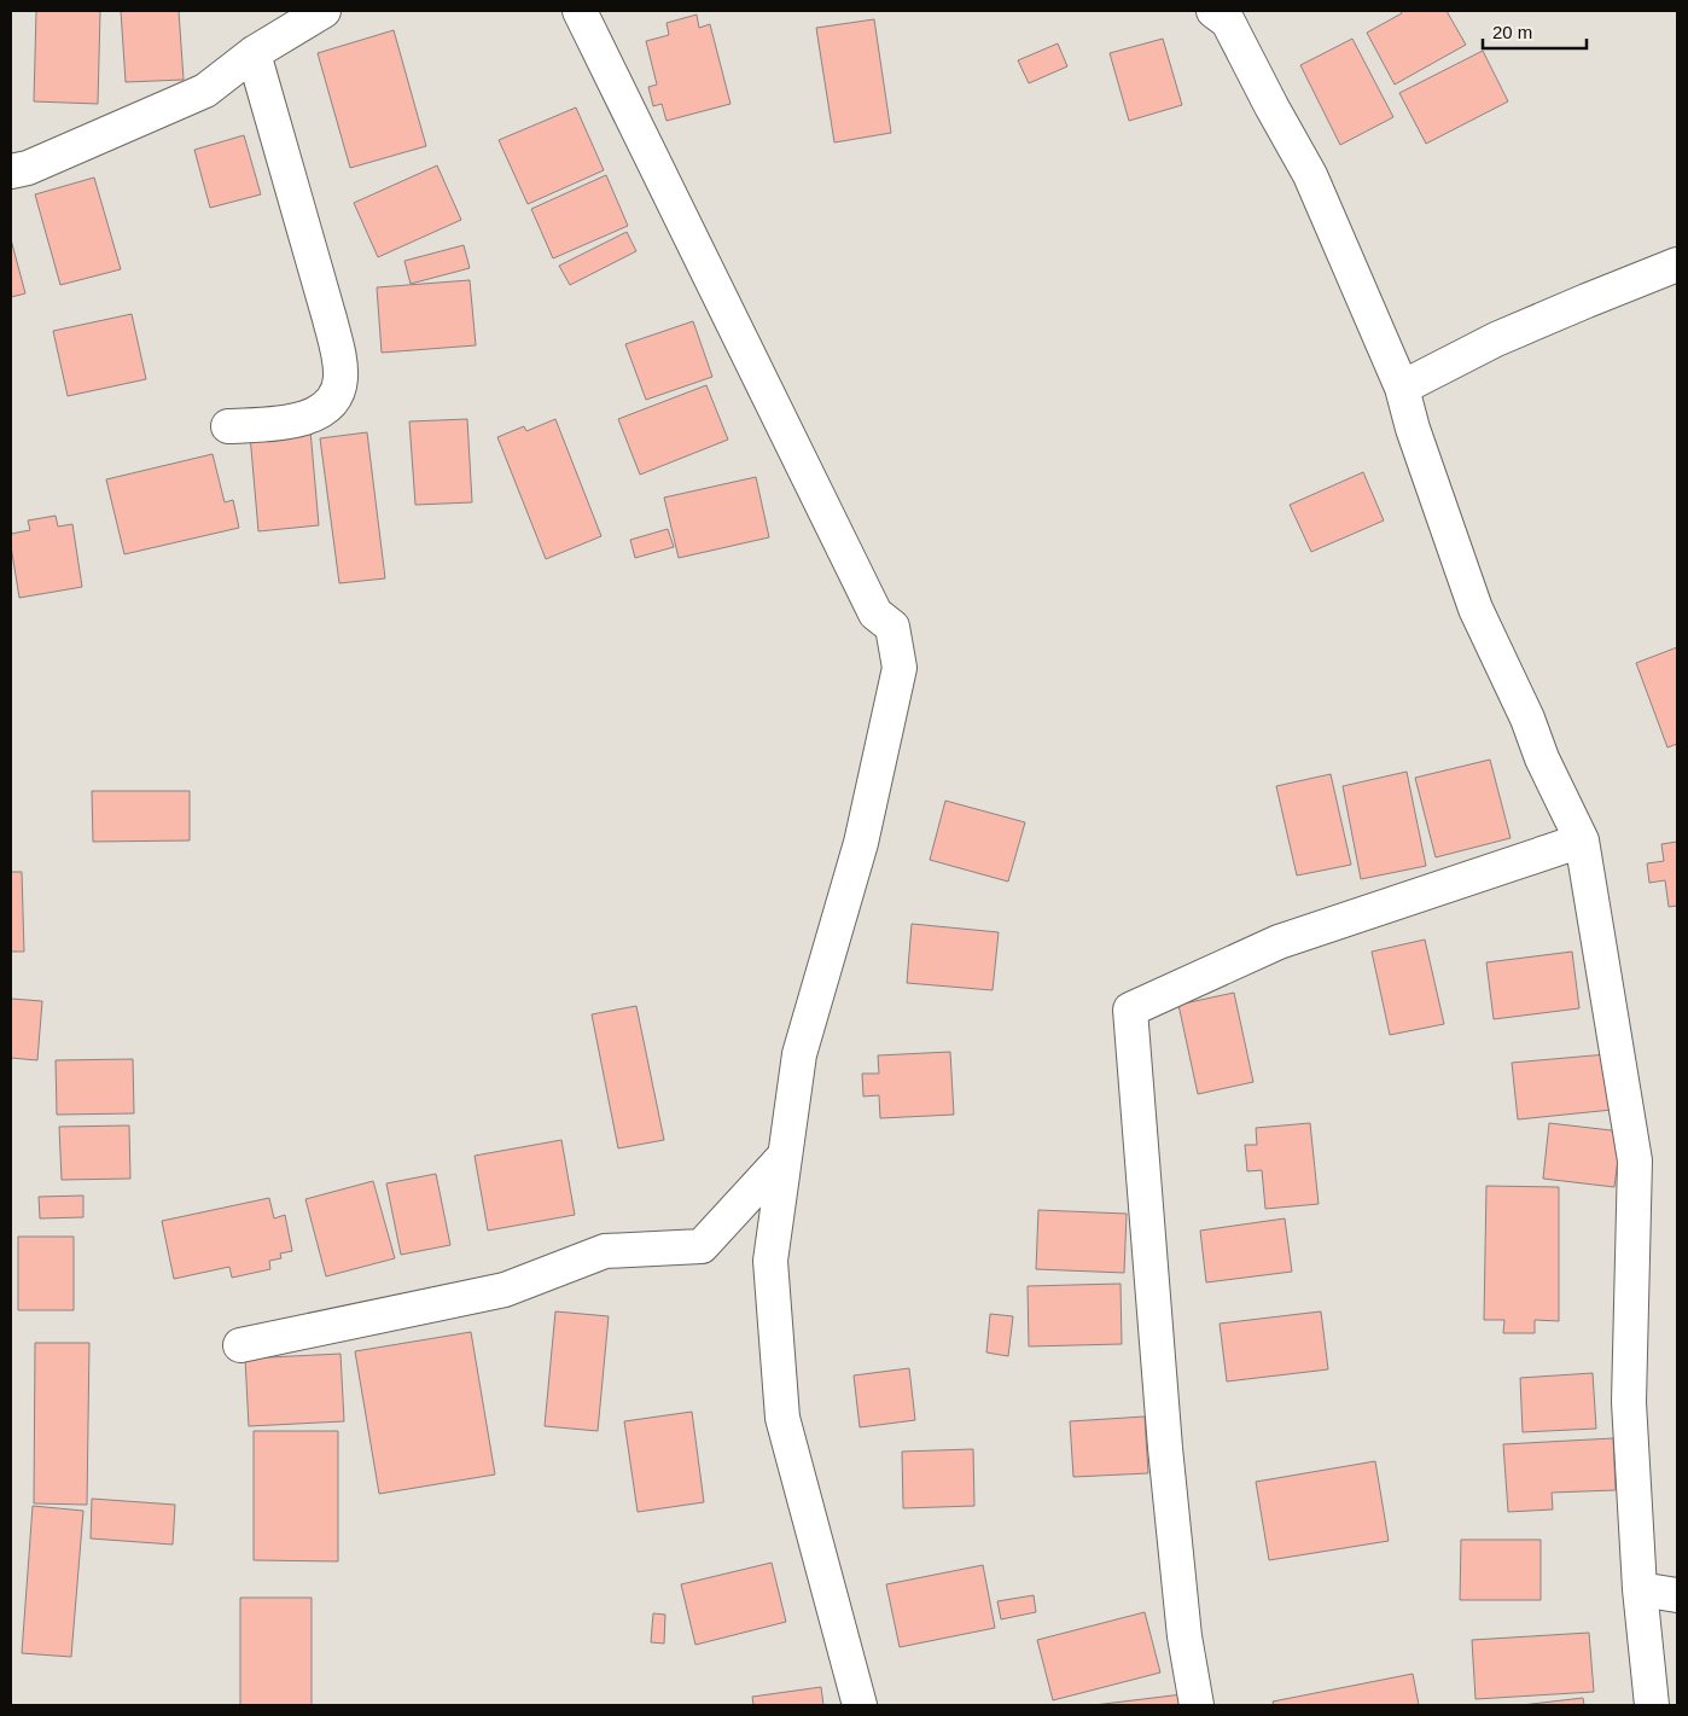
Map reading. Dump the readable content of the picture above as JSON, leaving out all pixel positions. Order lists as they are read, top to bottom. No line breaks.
{"scale_bar":"20 m"}
